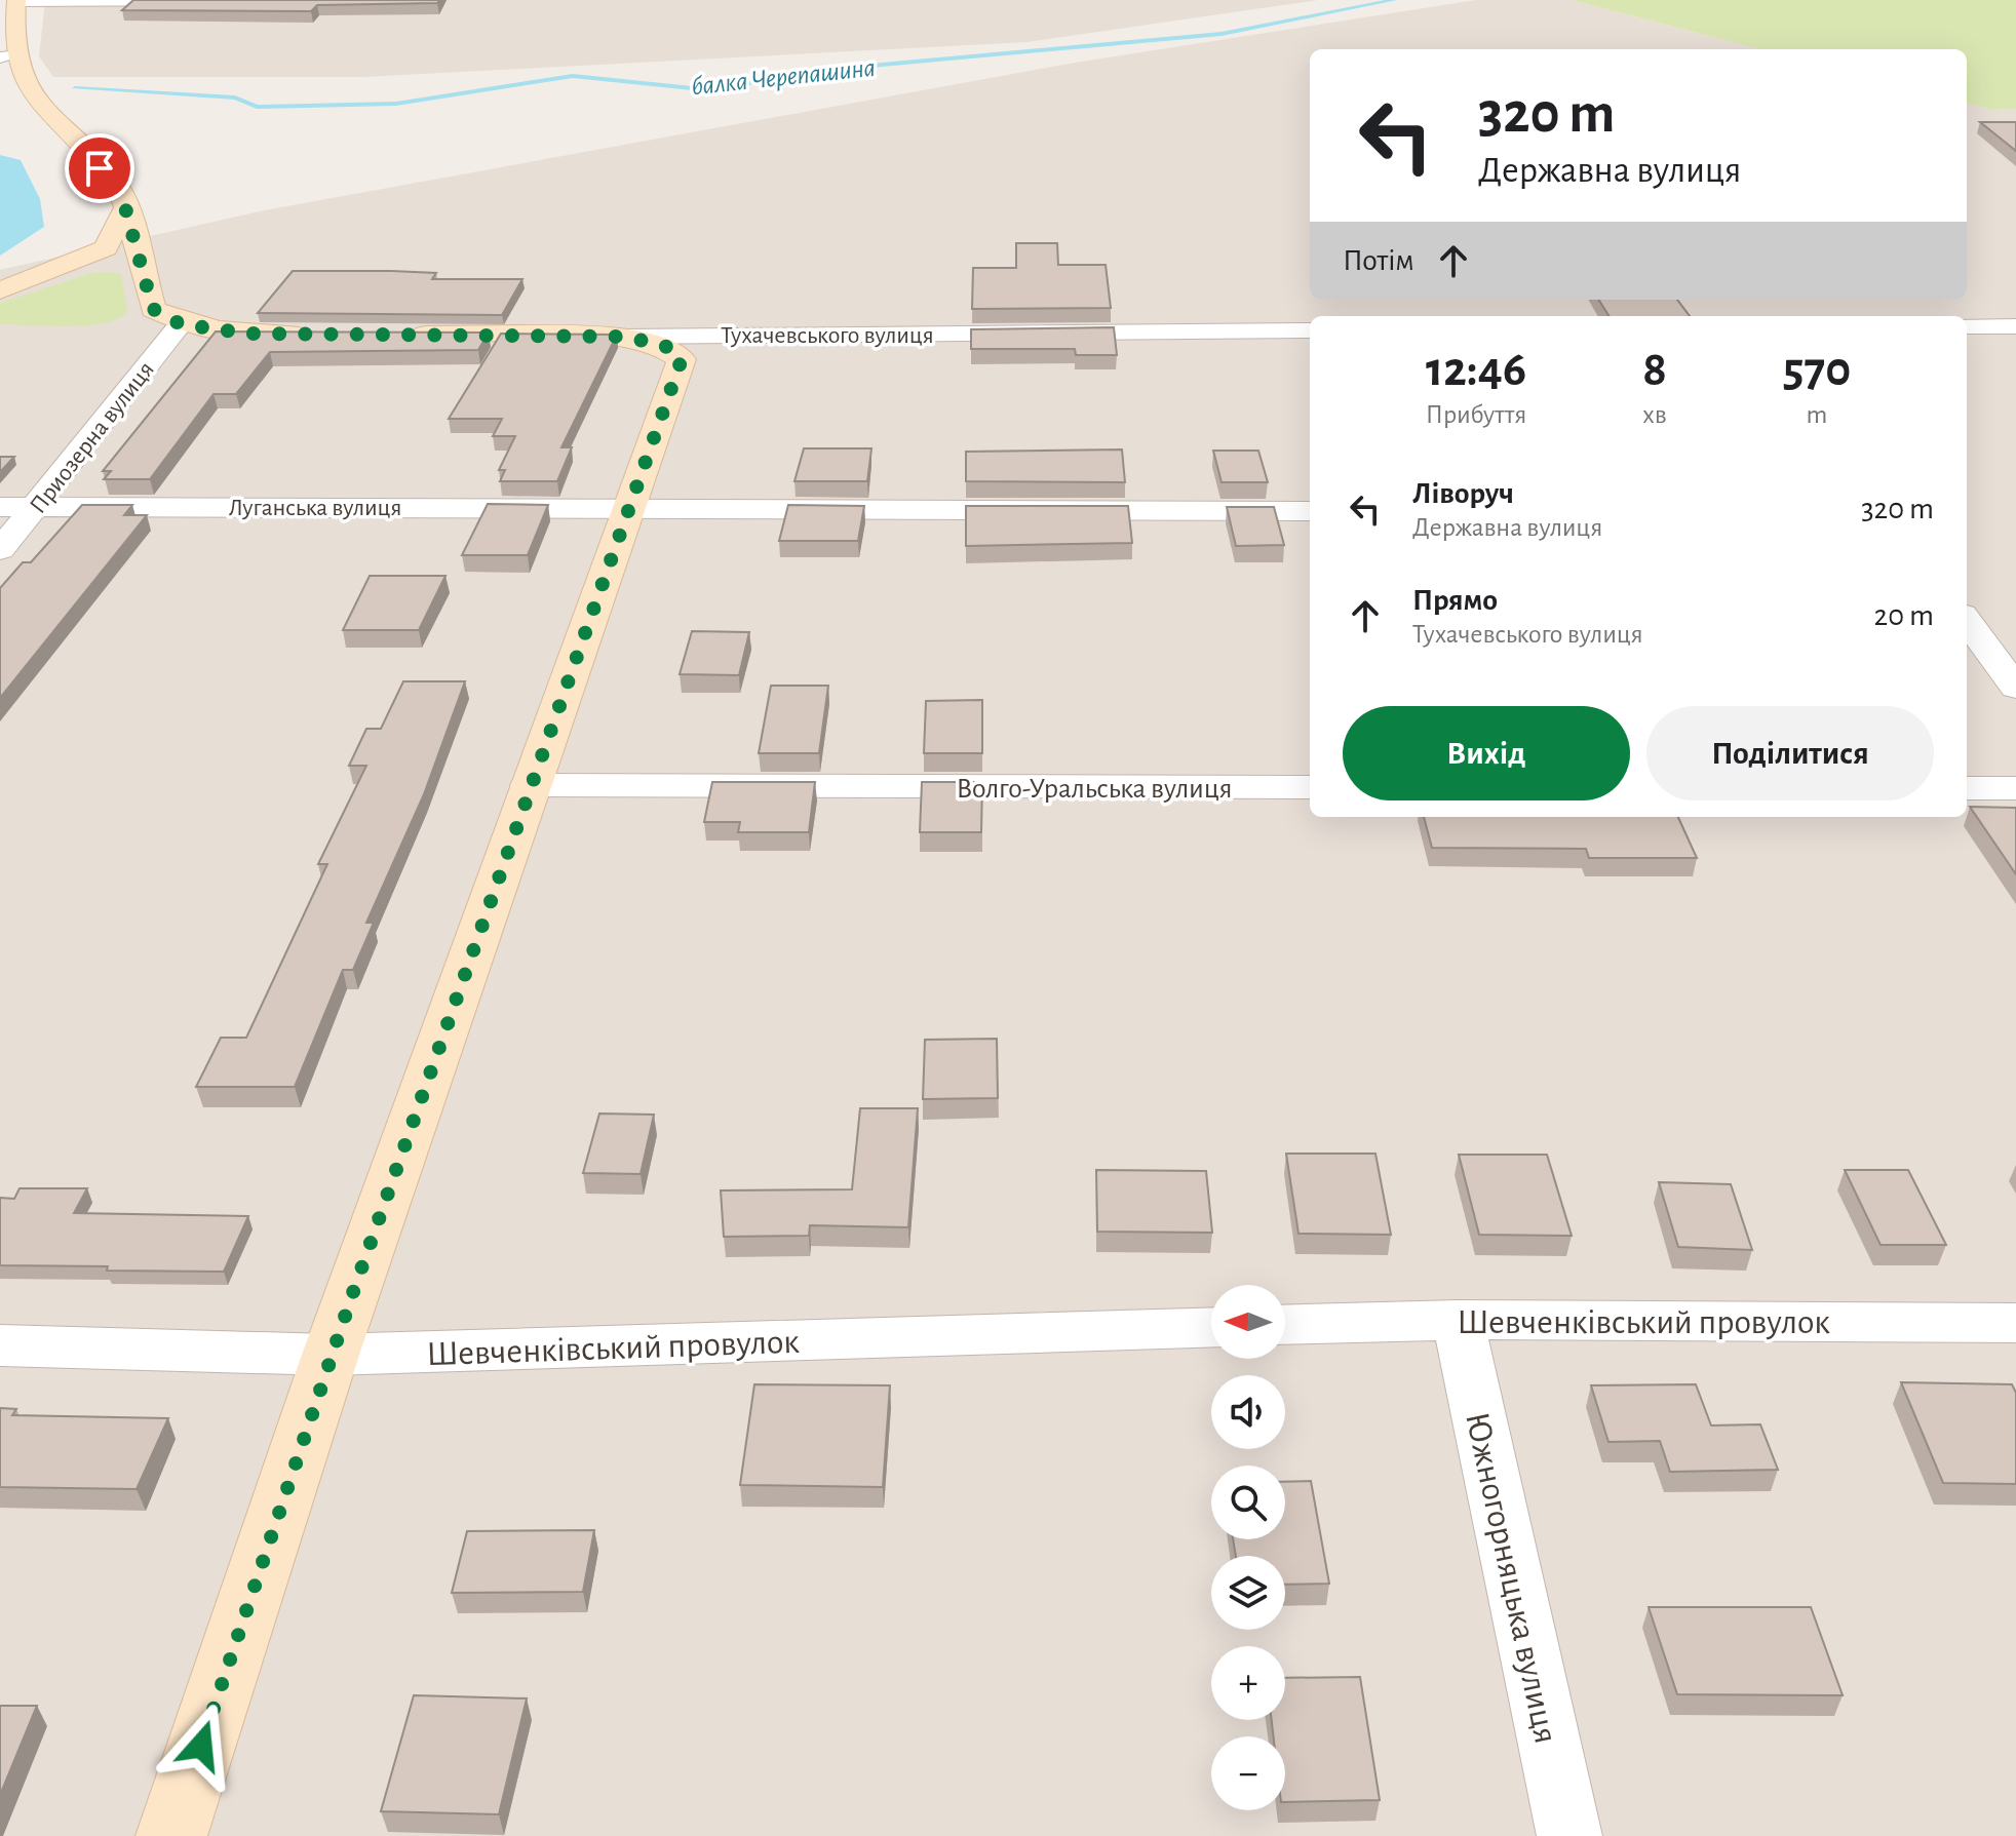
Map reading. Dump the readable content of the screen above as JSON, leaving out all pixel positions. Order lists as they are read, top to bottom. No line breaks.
{"streets":{"main road":["Тухачевського вулиця"],"street":["Приозерна вулиця","Луганська вулиця","Волго-Уральська вулиця","Шевченківський провулок","Южногорняцька вулиця"]},"crossings":[["Приозерна вулиця","Луганська вулиця"],["Шевченківський провулок","Южногорняцька вулиця"]],"water":["балка Черепашина"],"north":"left","page":{"turn":["320 m","Державна вулиця"],"then":"Потім","eta":["12:46","Прибуття","8","хв","570","m"],"list":[{"name":"Ліворуч","note":"Державна вулиця","value":"320 m"},{"name":"Прямо","note":"Тухачевського вулиця","value":"20 m"}],"buttons":["Вихід","Поділитися"],"map_buttons":["+","−"]}}
